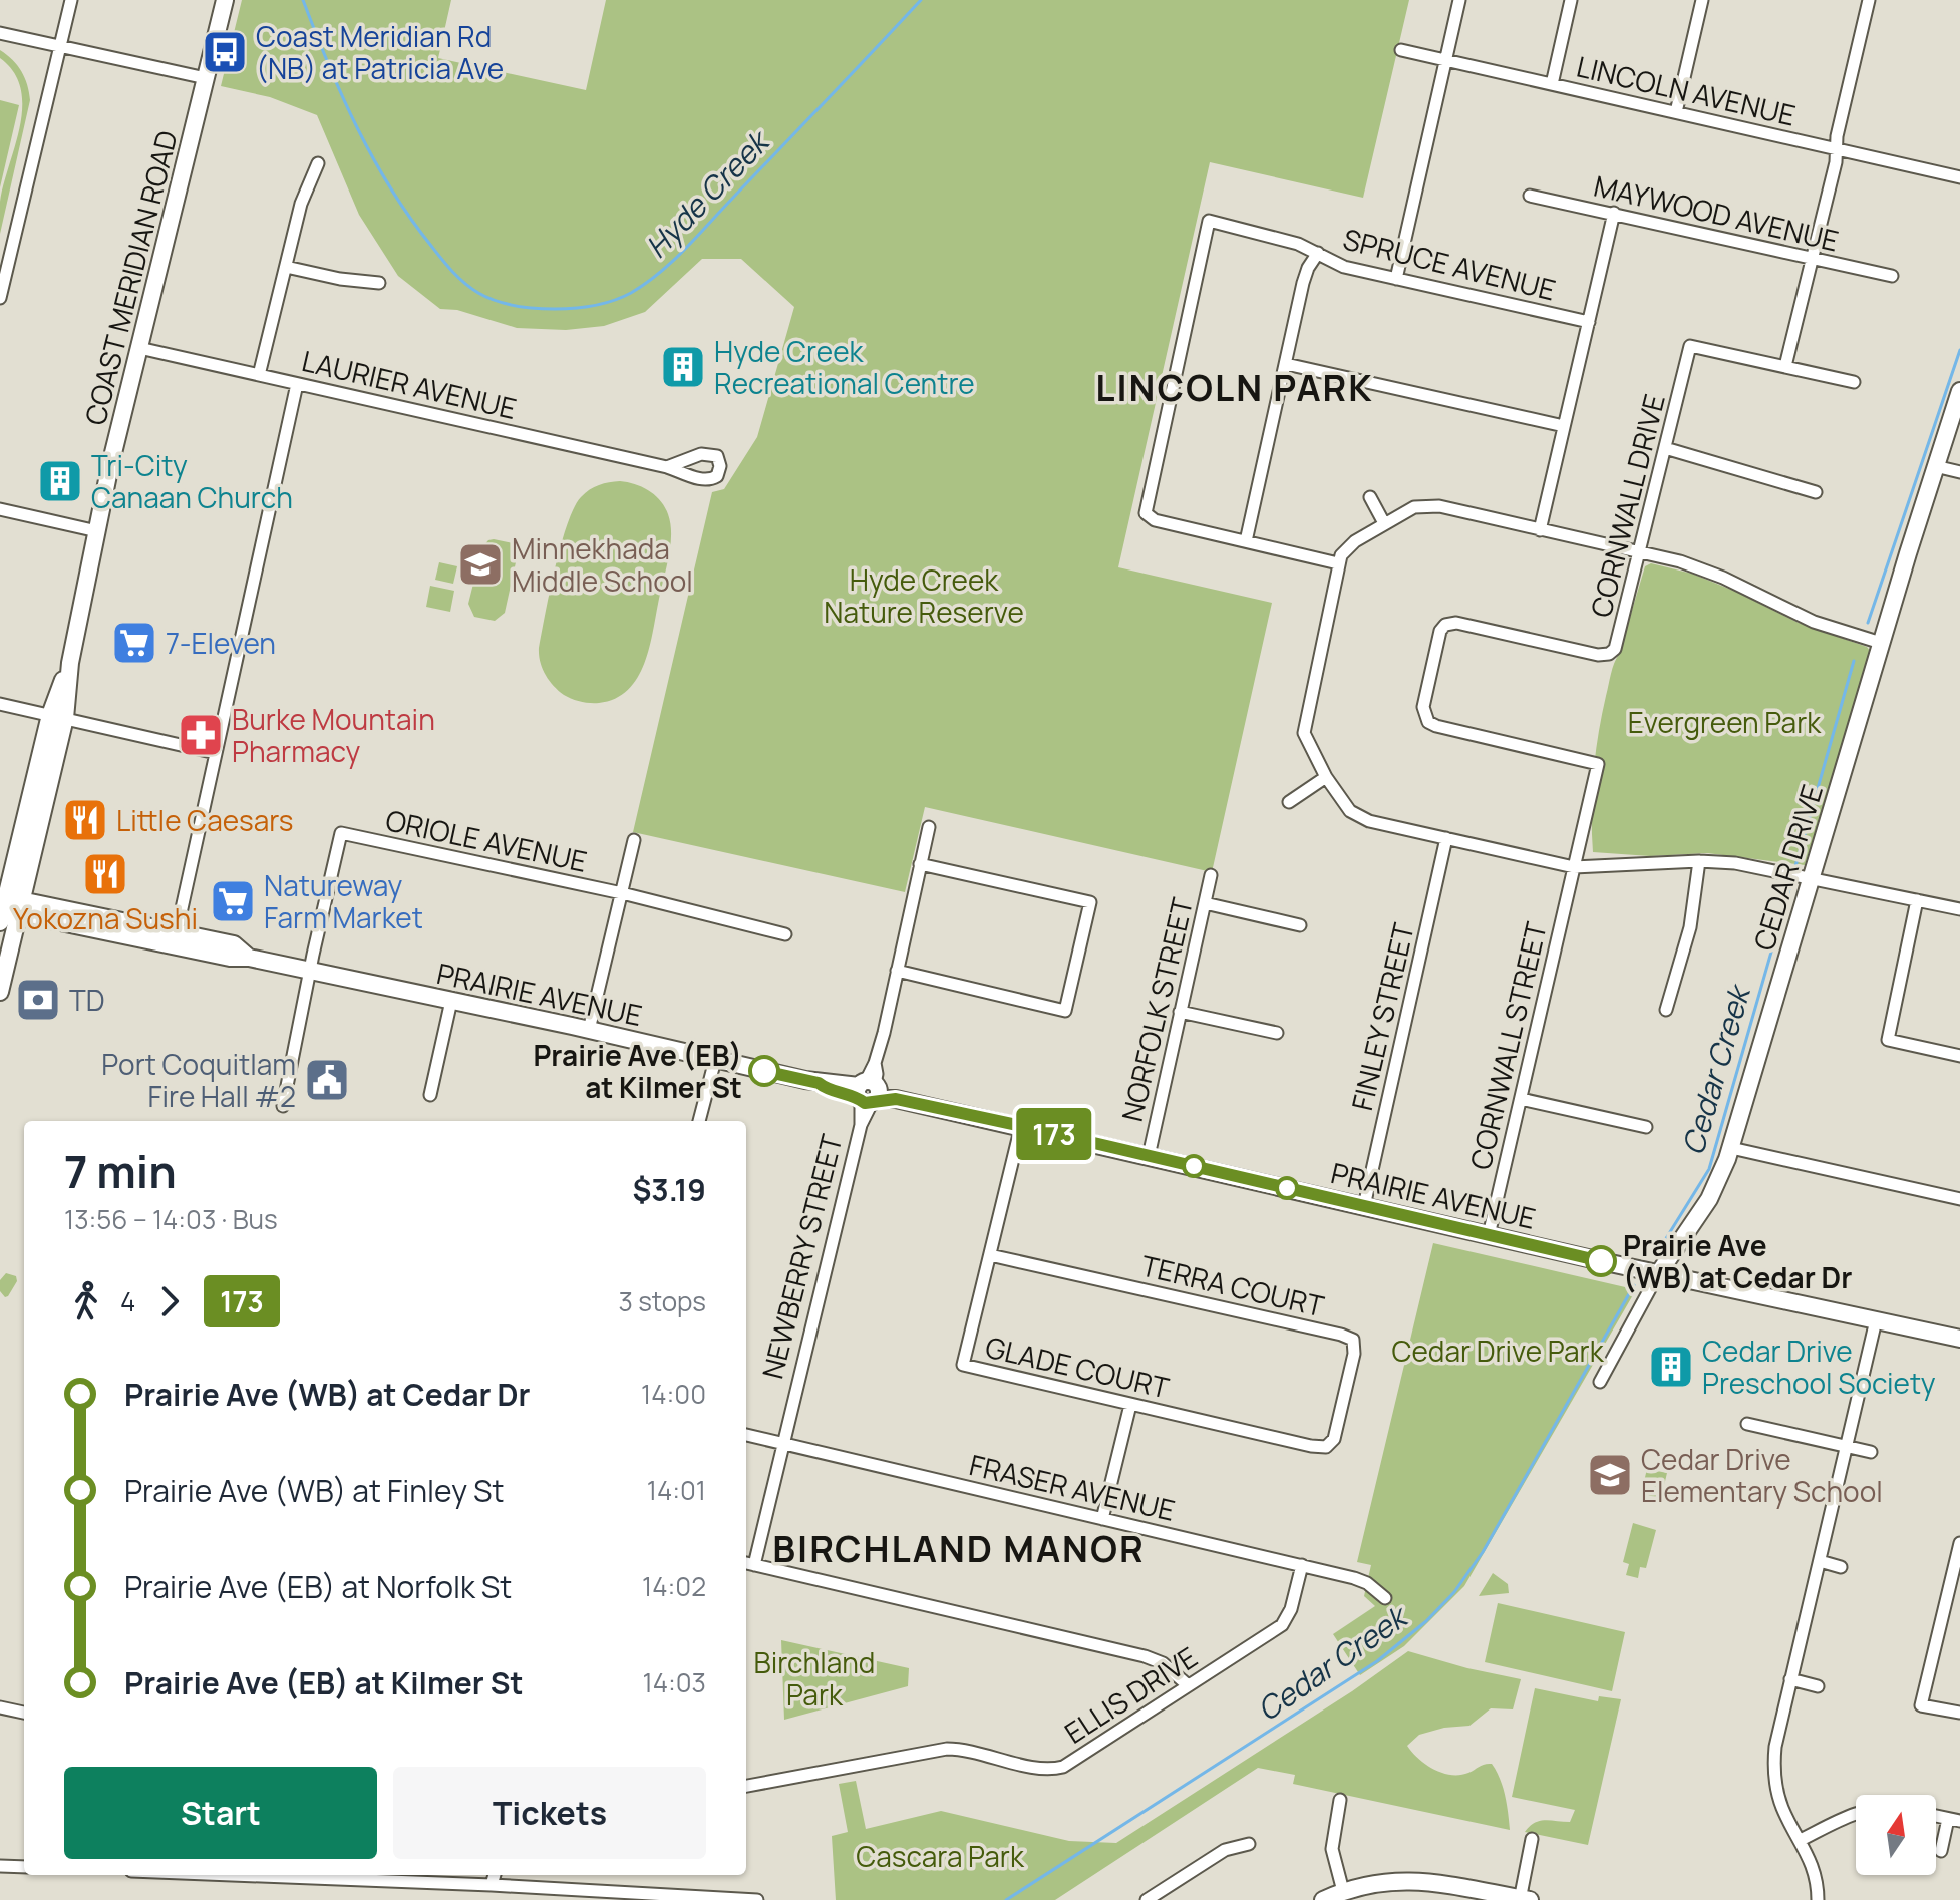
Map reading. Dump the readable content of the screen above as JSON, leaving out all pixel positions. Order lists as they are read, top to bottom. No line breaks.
{"streets":{"main road":["COAST MERIDIAN ROAD","CEDAR DRIVE","PRAIRIE AVENUE"],"street":["LINCOLN AVENUE","MAYWOOD AVENUE","SPRUCE AVENUE","LAURIER AVENUE","CORNWALL DRIVE","ORIOLE AVENUE","NORFOLK STREET","FINLEY STREET","CORNWALL STREET","NEWBERRY STREET","TERRA COURT","GLADE COURT","FRASER AVENUE","ELLIS DRIVE"]},"crossings":[["COAST MERIDIAN ROAD","LAURIER AVENUE"],["COAST MERIDIAN ROAD","PRAIRIE AVENUE"],["CORNWALL DRIVE","CORNWALL STREET"],["ORIOLE AVENUE","PRAIRIE AVENUE"],["CEDAR DRIVE","PRAIRIE AVENUE"],["PRAIRIE AVENUE","NORFOLK STREET"],["PRAIRIE AVENUE","FINLEY STREET"],["PRAIRIE AVENUE","CORNWALL STREET"],["PRAIRIE AVENUE","NEWBERRY STREET"],["PRAIRIE AVENUE","GLADE COURT"],["NEWBERRY STREET","FRASER AVENUE"],["TERRA COURT","GLADE COURT"],["FRASER AVENUE","ELLIS DRIVE"]],"districts":["LINCOLN PARK","BIRCHLAND MANOR"],"water":["Hyde Creek","Cedar Creek"],"parks":["Hyde Creek Nature Reserve","Evergreen Park","Cedar Drive Park","Birchland Park","Cascara Park"],"places":{"bus stop":["Coast Meridian Rd (NB) at Patricia Ave"],"building":["Hyde Creek Recreational Centre","Tri-City Canaan Church","Cedar Drive Preschool Society"],"school or university":["Minnekhada Middle School","Cedar Drive Elementary School"],"supermarket":["7-Eleven","Natureway Farm Market"],"pharmacy":["Burke Mountain Pharmacy"],"restaurant":["Little Caesars","Yokozna Sushi"],"bank":["TD"],"other":["Prairie Ave (EB) at Kilmer St","Prairie Ave (WB) at Cedar Dr"],"public building":["Port Coquitlam Fire Hall #2"]},"lines":["bus line 173"],"north":"top","page":{"on_map":"173","heading":["7 min","13:56 – 14:03 · Bus","$3.19"],"legs":["4","173","3 stops"],"list":[{"name":"Prairie Ave (WB) at Cedar Dr","value":"14:00"},{"name":"Prairie Ave (WB) at Finley St","value":"14:01"},{"name":"Prairie Ave (EB) at Norfolk St","value":"14:02"},{"name":"Prairie Ave (EB) at Kilmer St","value":"14:03"}],"buttons":["Start","Tickets"]}}
